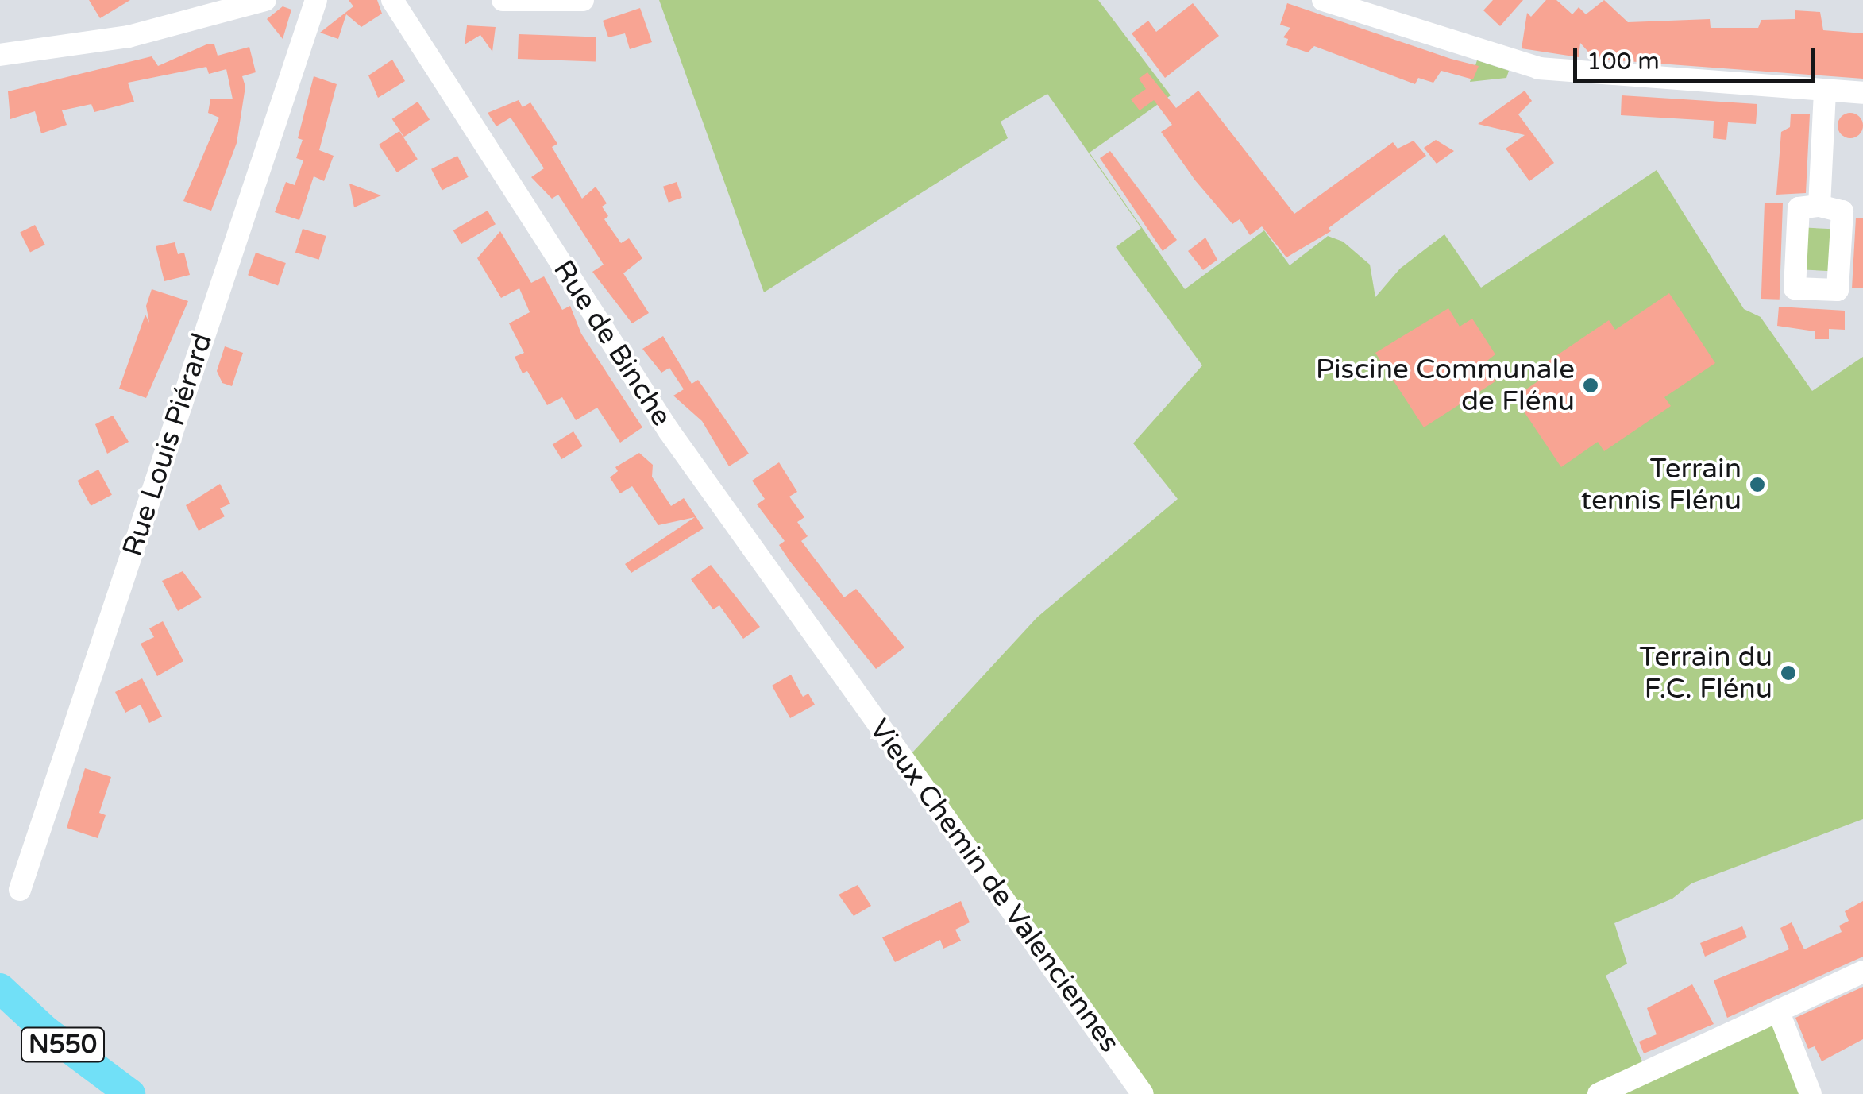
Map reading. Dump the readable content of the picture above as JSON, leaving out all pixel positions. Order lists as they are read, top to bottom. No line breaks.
{"streets":{"highway":["N550"],"street":["Rue de Binche","Rue Louis Piérard","Vieux Chemin de Valenciennes"]},"crossings":[["Rue de Binche","Vieux Chemin de Valenciennes"]],"places":["Piscine Communale de Flénu","Terrain tennis Flénu","Terrain du F.C. Flénu"],"scale_bar":"100 m"}
